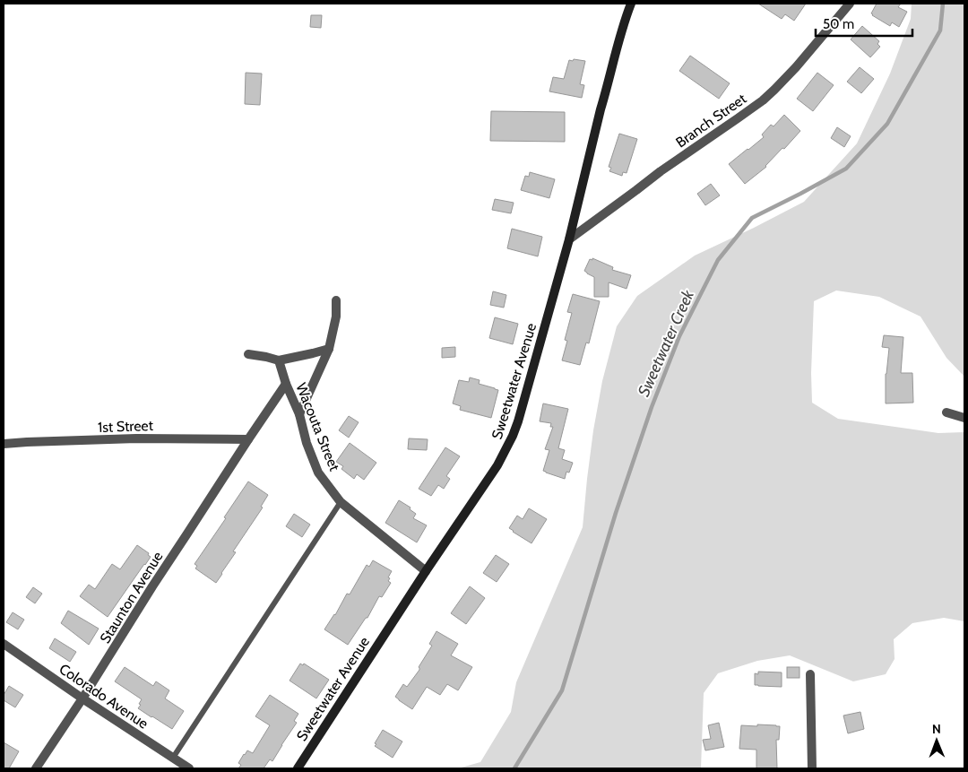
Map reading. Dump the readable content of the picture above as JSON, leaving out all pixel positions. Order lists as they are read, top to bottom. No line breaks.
{"streets":{"street":["Branch Street","Sweetwater Avenue","1st Street","Wacouta Street","Staunton Avenue","Colorado Avenue"]},"crossings":[["Branch Street","Sweetwater Avenue"],["Sweetwater Avenue","Wacouta Street"],["1st Street","Staunton Avenue"],["Wacouta Street","Staunton Avenue"],["Staunton Avenue","Colorado Avenue"]],"water":["Sweetwater Creek"],"scale_bar":"50 m","north":"top"}
